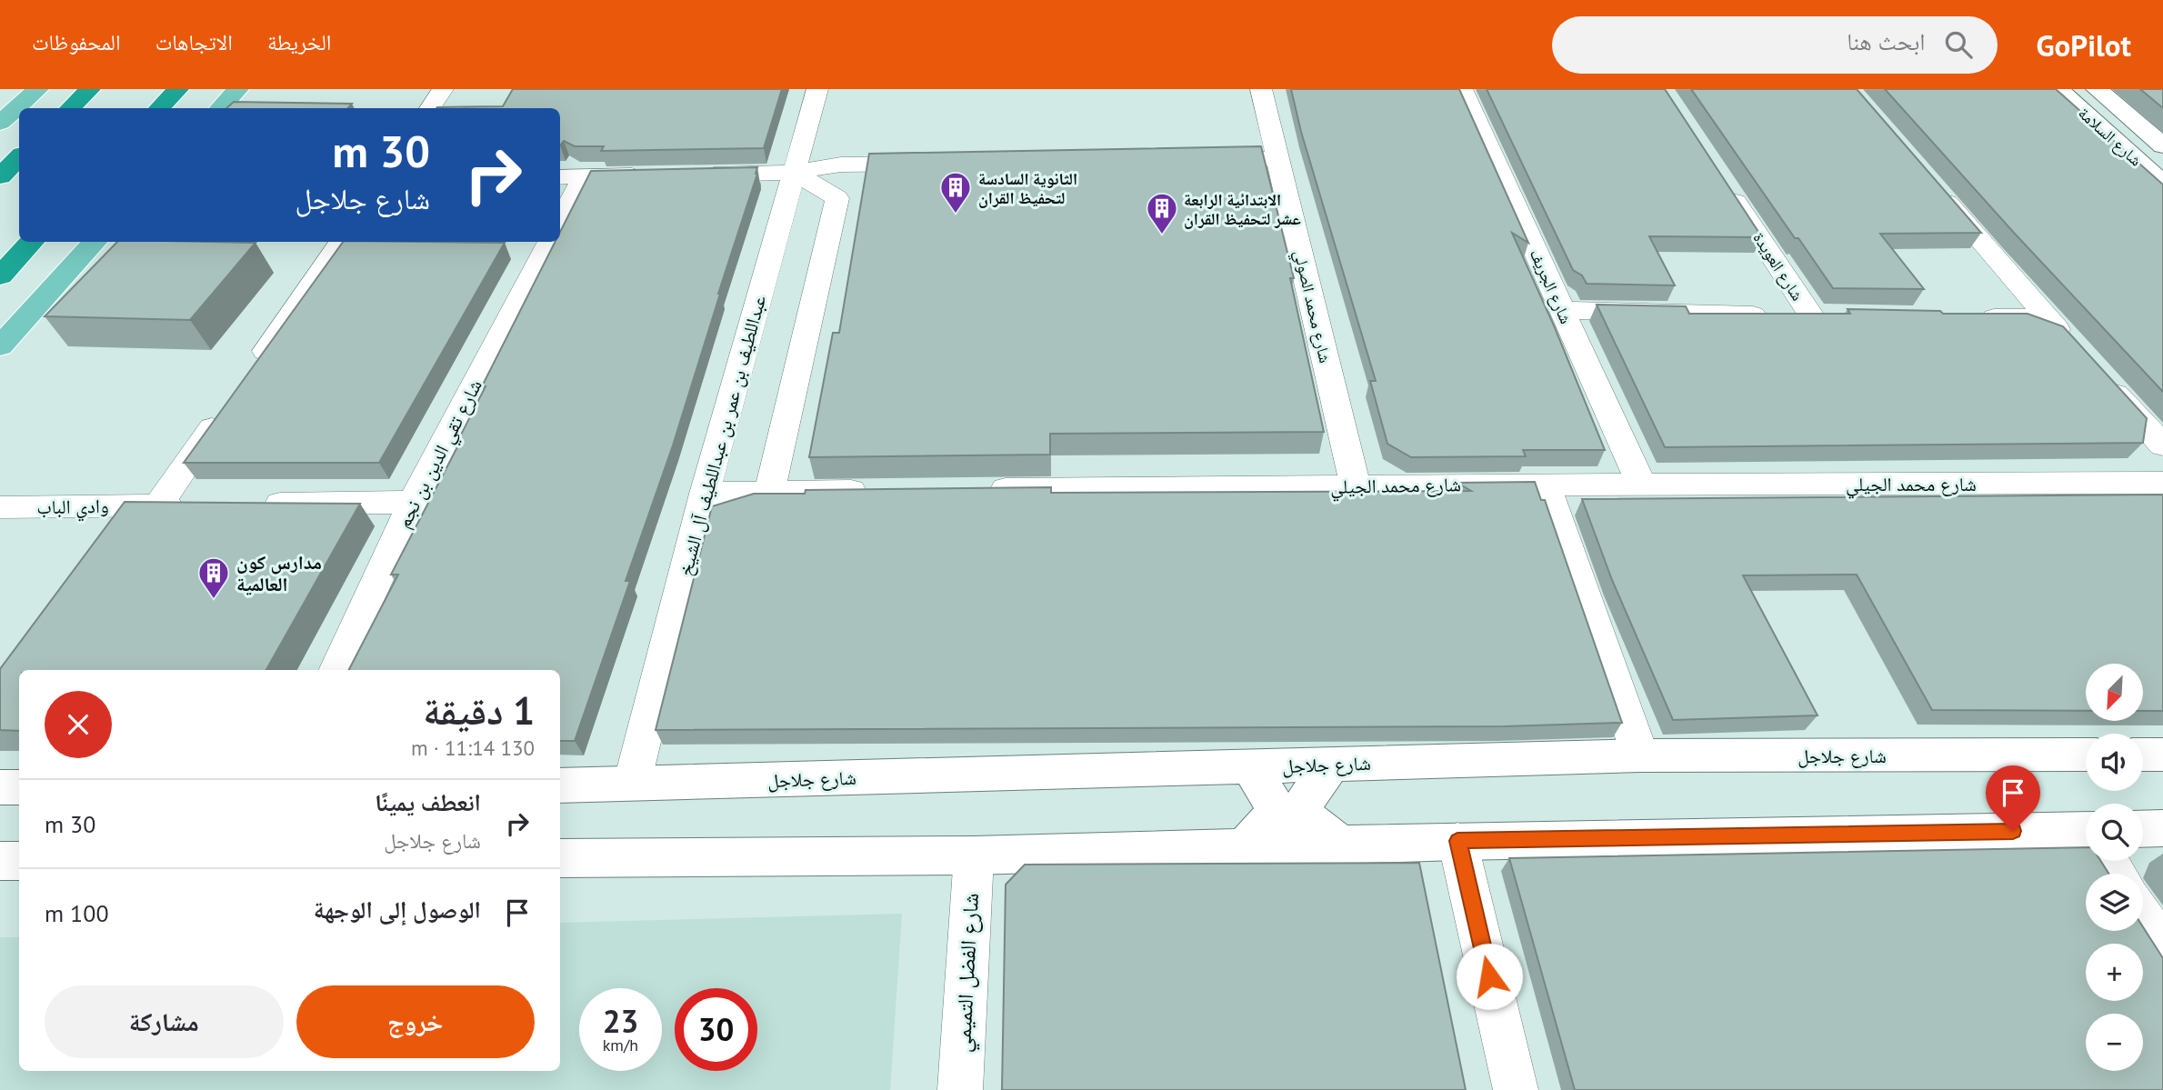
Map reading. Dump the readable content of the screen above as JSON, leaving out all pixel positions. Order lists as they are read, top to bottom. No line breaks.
{"streets":{"street":["شارع السلامة","شارع العويدة","شارع الجريف","شارع محمد الصولي","عبداللطيف بن عمر بن عبداللطيف آل الشيخ","شارع تقي الدين بن نجم","شارع محمد الجيلي","وادي الباب","شارع جلاجل","شارع الفضل التميمي"]},"crossings":[["شارع العويدة","شارع الجريف"],["شارع الجريف","شارع محمد الجيلي"],["شارع محمد الصولي","شارع محمد الجيلي"],["عبداللطيف بن عمر بن عبداللطيف آل الشيخ","شارع جلاجل"]],"places":{"building":["الثانوية السادسة لتحفيظ القران","الابتدائية الرابعة عشر لتحفيظ القران","مدارس كون العالمية"]},"north":"bottom left","page":{"header":"GoPilot","search":"ابحث هنا","nav":["الخريطة","الاتجاهات","المحفوظات"],"turn":["30 m","شارع جلاجل"],"map_buttons":["+","−"],"heading":["1 دقيقة","130 m · 11:14"],"list":[{"name":"انعطف يمينًا","note":"شارع جلاجل","value":"30 m"},{"name":"الوصول إلى الوجهة","value":"100 m"}],"buttons":["خروج","مشاركة"],"speed":"23 km/h","limit":"30"}}
